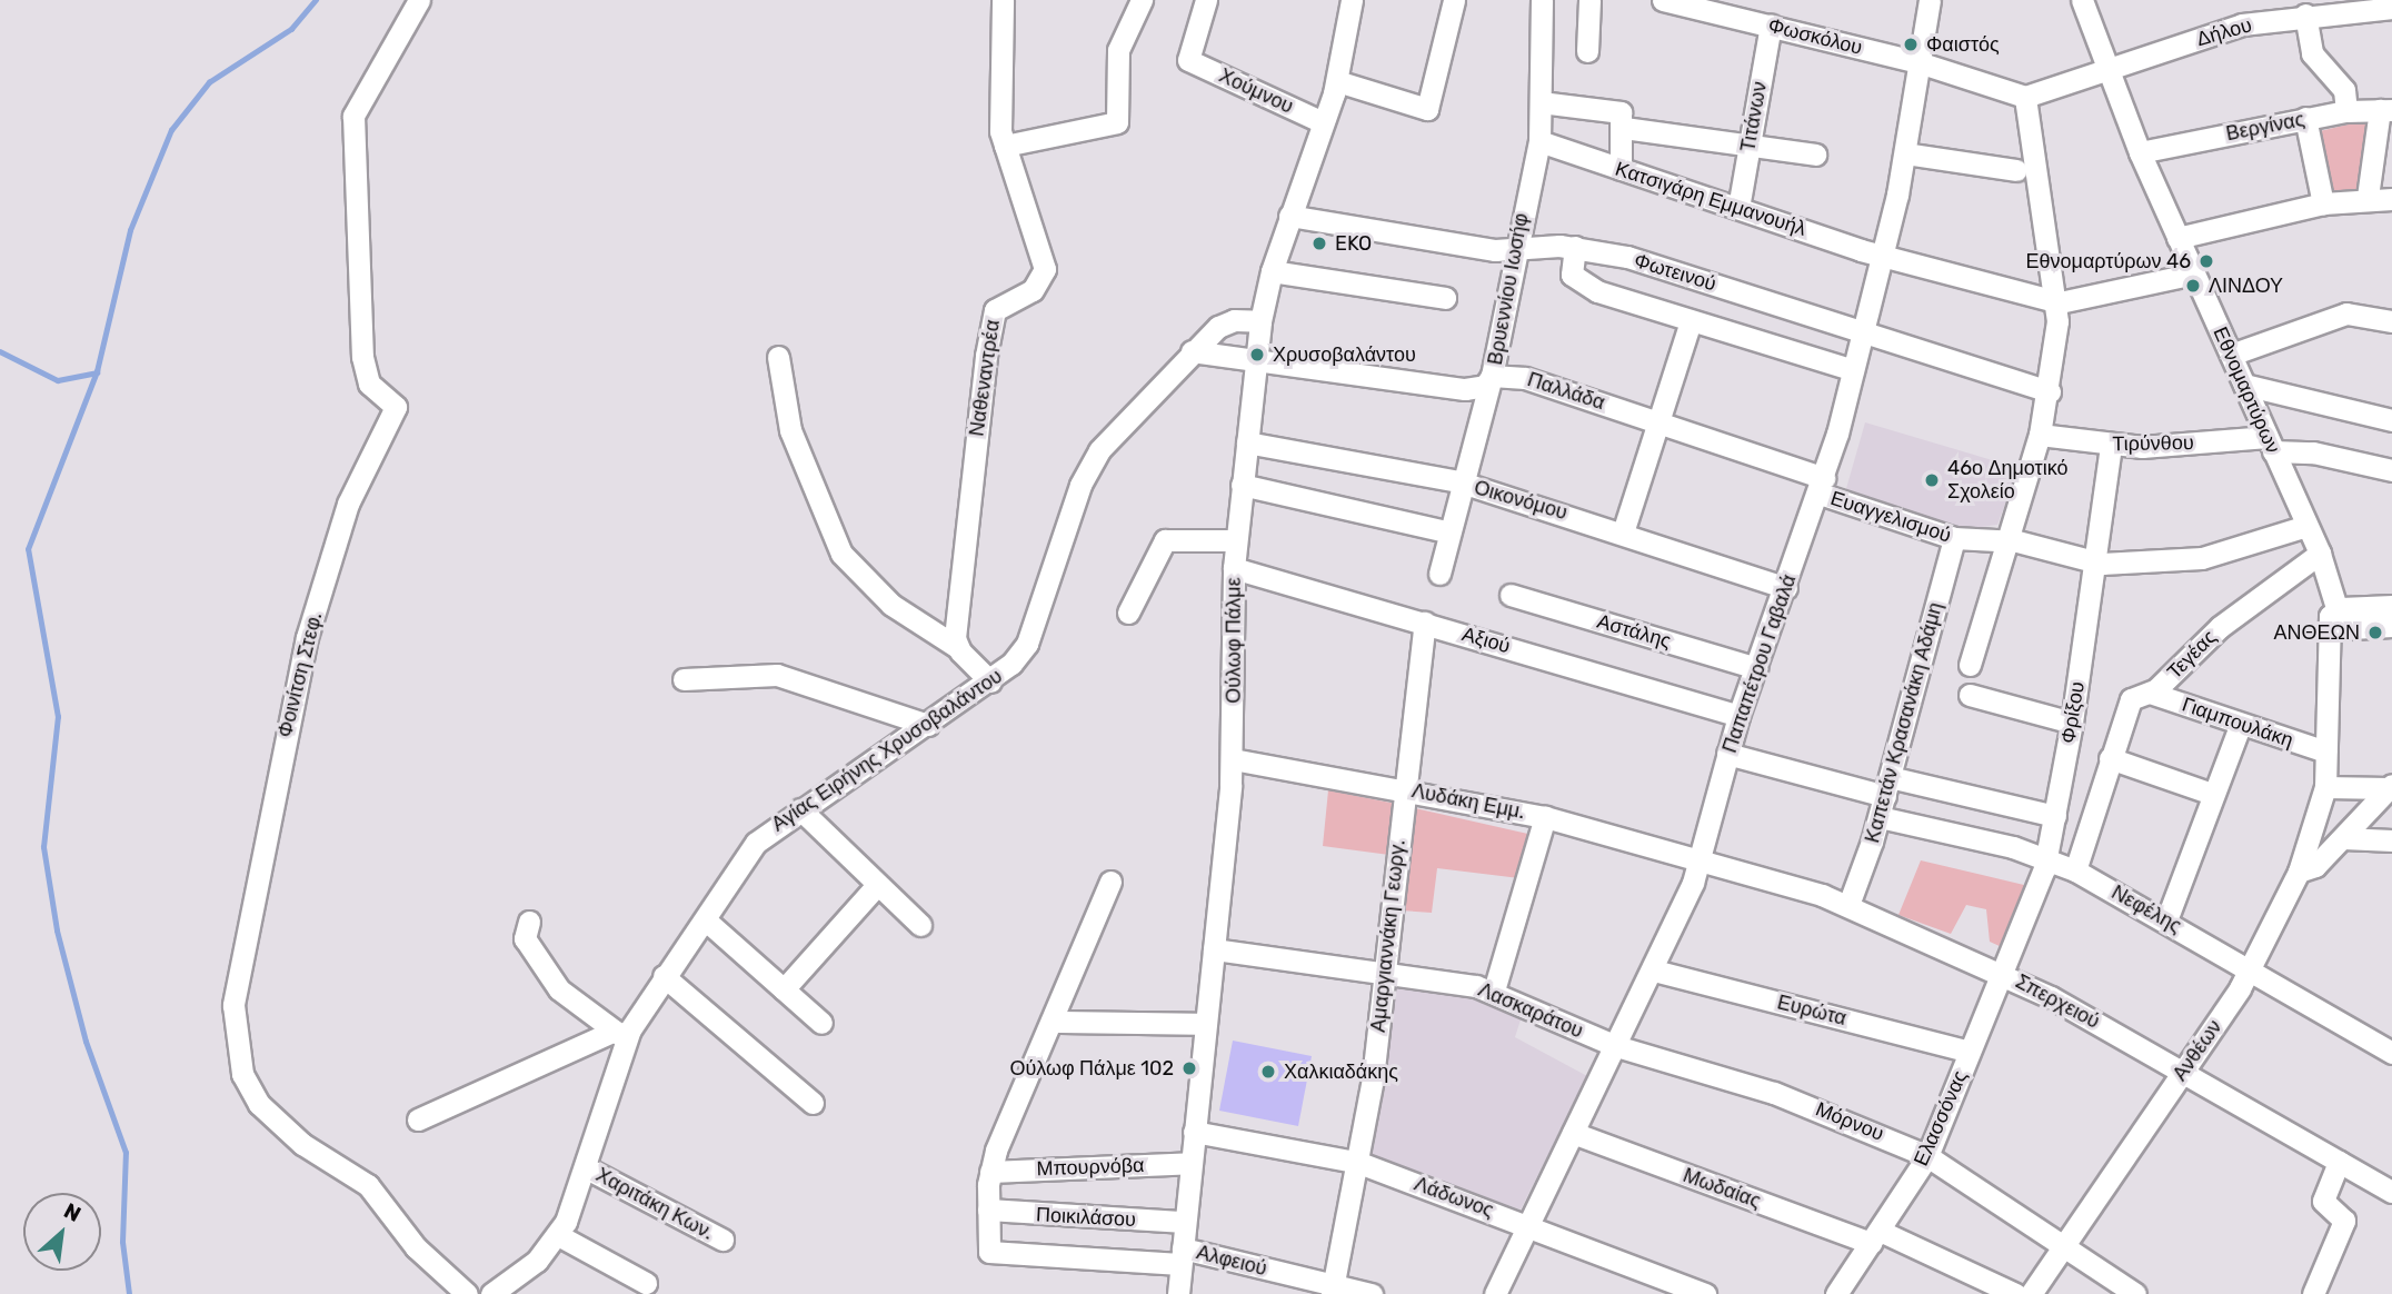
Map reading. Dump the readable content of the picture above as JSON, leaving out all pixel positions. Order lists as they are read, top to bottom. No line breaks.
{"streets":{"street":["Δήλου","Φωσκόλου","Χούμνου","Τιτάνων","Βεργίνας","Κατσιγάρη Εμμανουήλ","Φωτεινού","Βρυεννίου Ιωσήφ","Ναθεναντρέα","Εθνομαρτύρων","Παλλάδα","Τιρύνθου","Οικονόμου","Ευαγγελισμού","Αστάλης","Ούλωφ Πάλμε","Αξιού","Τεγέας","Παπαπέτρου Γαβαλά","Φοινίτση Στεφ.","Φρίξου","Καπετάν Κρασανάκη Αδάμη","Γιαμπουλάκη","Αγίας Ειρήνης Χρυσοβαλάντου","Λυδάκη Εμμ.","Νεφέλης","Αμαργιαννάκη Γεωργ.","Σπερχειού","Λασκαράτου","Ευρώτα","Ανθέων","Ελασσόνας","Μόρνου","Μπουρνόβα","Μωδαίας","Λάδωνος","Χαριτάκη Κων.","Ποικιλάσου","Αλφειού"]},"crossings":[["Δήλου","Φωσκόλου"],["Δήλου","Εθνομαρτύρων"],["Φωσκόλου","Τιτάνων"],["Φωσκόλου","Παπαπέτρου Γαβαλά"],["Χούμνου","Ούλωφ Πάλμε"],["Τιτάνων","Κατσιγάρη Εμμανουήλ"],["Βεργίνας","Εθνομαρτύρων"],["Κατσιγάρη Εμμανουήλ","Βρυεννίου Ιωσήφ"],["Κατσιγάρη Εμμανουήλ","Παπαπέτρου Γαβαλά"],["Φωτεινού","Βρυεννίου Ιωσήφ"],["Φωτεινού","Ούλωφ Πάλμε"],["Φωτεινού","Παπαπέτρου Γαβαλά"],["Βρυεννίου Ιωσήφ","Παλλάδα"],["Βρυεννίου Ιωσήφ","Οικονόμου"],["Εθνομαρτύρων","Τιρύνθου"],["Εθνομαρτύρων","Ευαγγελισμού"],["Εθνομαρτύρων","Τεγέας"],["Εθνομαρτύρων","Ανθέων"],["Παλλάδα","Ευαγγελισμού"],["Παλλάδα","Ούλωφ Πάλμε"],["Παλλάδα","Παπαπέτρου Γαβαλά"],["Παλλάδα","Αγίας Ειρήνης Χρυσοβαλάντου"],["Τιρύνθου","Φρίξου"],["Οικονόμου","Ούλωφ Πάλμε"],["Οικονόμου","Παπαπέτρου Γαβαλά"],["Ευαγγελισμού","Παπαπέτρου Γαβαλά"],["Ευαγγελισμού","Φρίξου"],["Ευαγγελισμού","Καπετάν Κρασανάκη Αδάμη"],["Αστάλης","Παπαπέτρου Γαβαλά"],["Ούλωφ Πάλμε","Αξιού"],["Ούλωφ Πάλμε","Αγίας Ειρήνης Χρυσοβαλάντου"],["Ούλωφ Πάλμε","Λυδάκη Εμμ."],["Ούλωφ Πάλμε","Λασκαράτου"],["Ούλωφ Πάλμε","Μπουρνόβα"],["Ούλωφ Πάλμε","Λάδωνος"],["Ούλωφ Πάλμε","Ποικιλάσου"],["Ούλωφ Πάλμε","Αλφειού"],["Αξιού","Παπαπέτρου Γαβαλά"],["Αξιού","Αμαργιαννάκη Γεωργ."],["Τεγέας","Γιαμπουλάκη"],["Τεγέας","Νεφέλης"],["Παπαπέτρου Γαβαλά","Λυδάκη Εμμ."],["Παπαπέτρου Γαβαλά","Σπερχειού"],["Παπαπέτρου Γαβαλά","Λασκαράτου"],["Παπαπέτρου Γαβαλά","Ευρώτα"],["Παπαπέτρου Γαβαλά","Μόρνου"],["Παπαπέτρου Γαβαλά","Μωδαίας"],["Παπαπέτρου Γαβαλά","Λάδωνος"],["Φρίξου","Νεφέλης"],["Φρίξου","Σπερχειού"],["Φρίξου","Ελασσόνας"],["Καπετάν Κρασανάκη Αδάμη","Νεφέλης"],["Καπετάν Κρασανάκη Αδάμη","Σπερχειού"],["Γιαμπουλάκη","Ανθέων"],["Αγίας Ειρήνης Χρυσοβαλάντου","Χαριτάκη Κων."],["Λυδάκη Εμμ.","Αμαργιαννάκη Γεωργ."],["Λυδάκη Εμμ.","Σπερχειού"],["Νεφέλης","Ανθέων"],["Αμαργιαννάκη Γεωργ.","Λασκαράτου"],["Αμαργιαννάκη Γεωργ.","Λάδωνος"],["Αμαργιαννάκη Γεωργ.","Αλφειού"],["Σπερχειού","Ανθέων"],["Σπερχειού","Ελασσόνας"],["Λασκαράτου","Μόρνου"],["Ευρώτα","Ελασσόνας"],["Ανθέων","Μόρνου"],["Ελασσόνας","Μόρνου"],["Ελασσόνας","Μωδαίας"],["Ποικιλάσου","Αλφειού"]],"places":["Φαιστός","EKO","Εθνομαρτύρων 46","ΛΙΝΔΟΥ","Χρυσοβαλάντου","46ο Δημοτικό Σχολείο","ΑΝΘΕΩΝ","Ούλωφ Πάλμε 102","Χαλκιαδάκης"],"north":"top right"}
